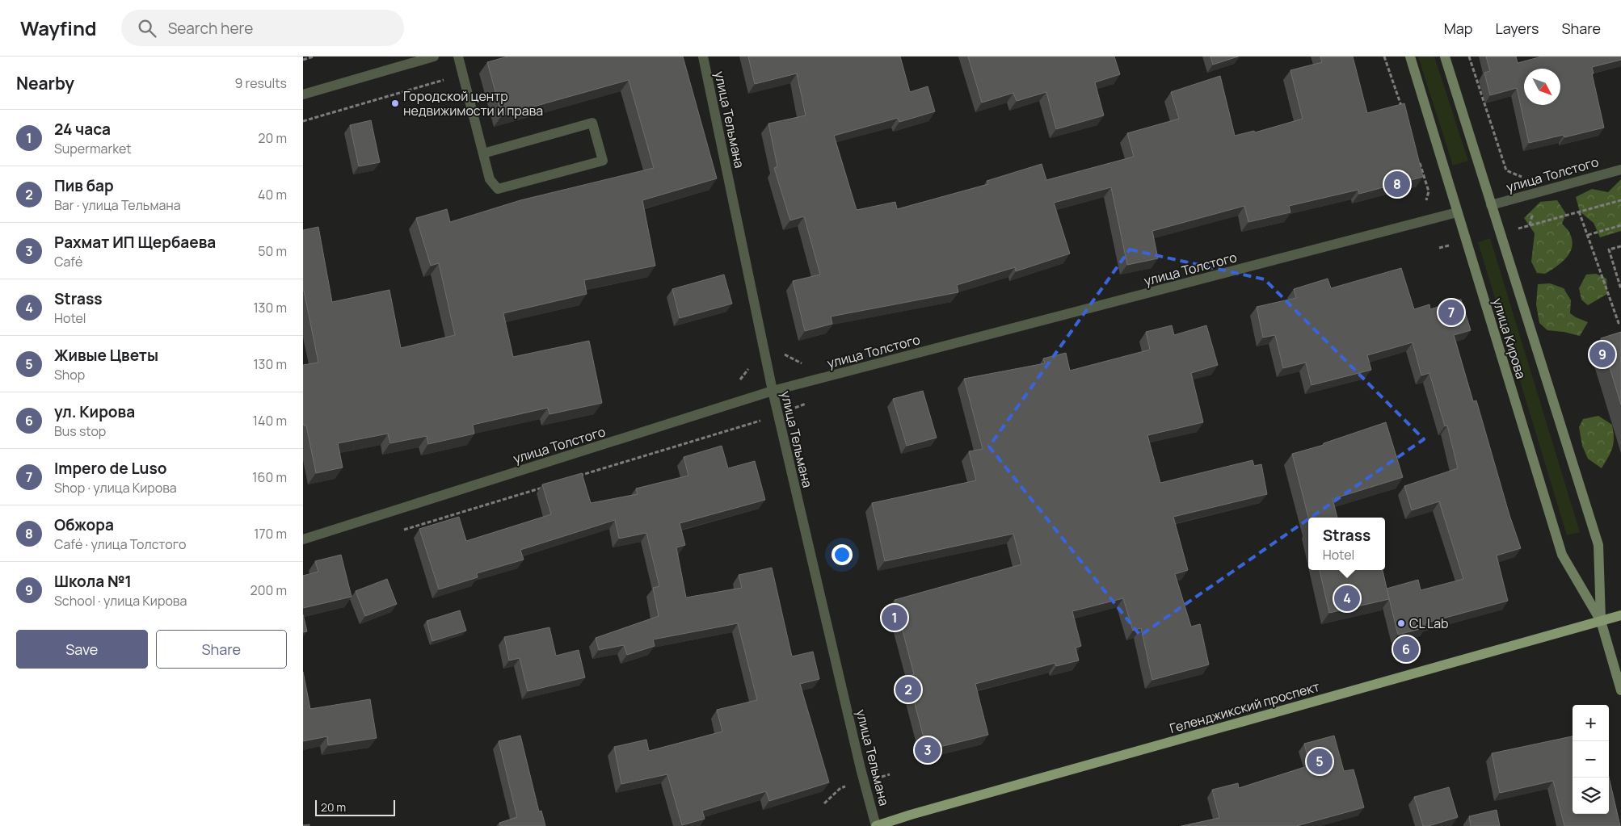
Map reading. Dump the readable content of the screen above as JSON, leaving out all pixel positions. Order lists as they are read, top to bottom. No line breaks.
{"streets":{"main road":["улица Кирова","Геленджикский проспект"],"street":["улица Тельмана","улица Толстого"]},"crossings":[["улица Тельмана","улица Толстого"],["улица Тельмана","Геленджикский проспект"],["улица Толстого","улица Кирова"],["улица Кирова","Геленджикский проспект"]],"places":["Городской центр недвижимости и права","CL Lab"],"scale_bar":"20 m","north":"bottom right","page":{"header":"Wayfind","search":"Search here","nav":["Map","Layers","Share"],"heading":["Nearby","9 results"],"list":[{"mark":"1","name":"24 часа","note":"Supermarket","value":"20 m"},{"mark":"2","name":"Пив бар","note":"Bar · улица Тельмана","value":"40 m"},{"mark":"3","name":"Рахмат ИП Щербаева","note":"Café","value":"50 m"},{"mark":"4","name":"Strass","note":"Hotel","value":"130 m"},{"mark":"5","name":"Живые Цветы","note":"Shop","value":"130 m"},{"mark":"6","name":"ул. Кирова","note":"Bus stop","value":"140 m"},{"mark":"7","name":"Impero de Luso","note":"Shop · улица Кирова","value":"160 m"},{"mark":"8","name":"Обжора","note":"Café · улица Толстого","value":"170 m"},{"mark":"9","name":"Школа №1","note":"School · улица Кирова","value":"200 m"}],"pins":["8","7","9","4","1","6","2","3","5"],"popup":["Strass","Hotel"],"buttons":["Save","Share"],"map_buttons":["+","−"],"scale":"20 m"}}
